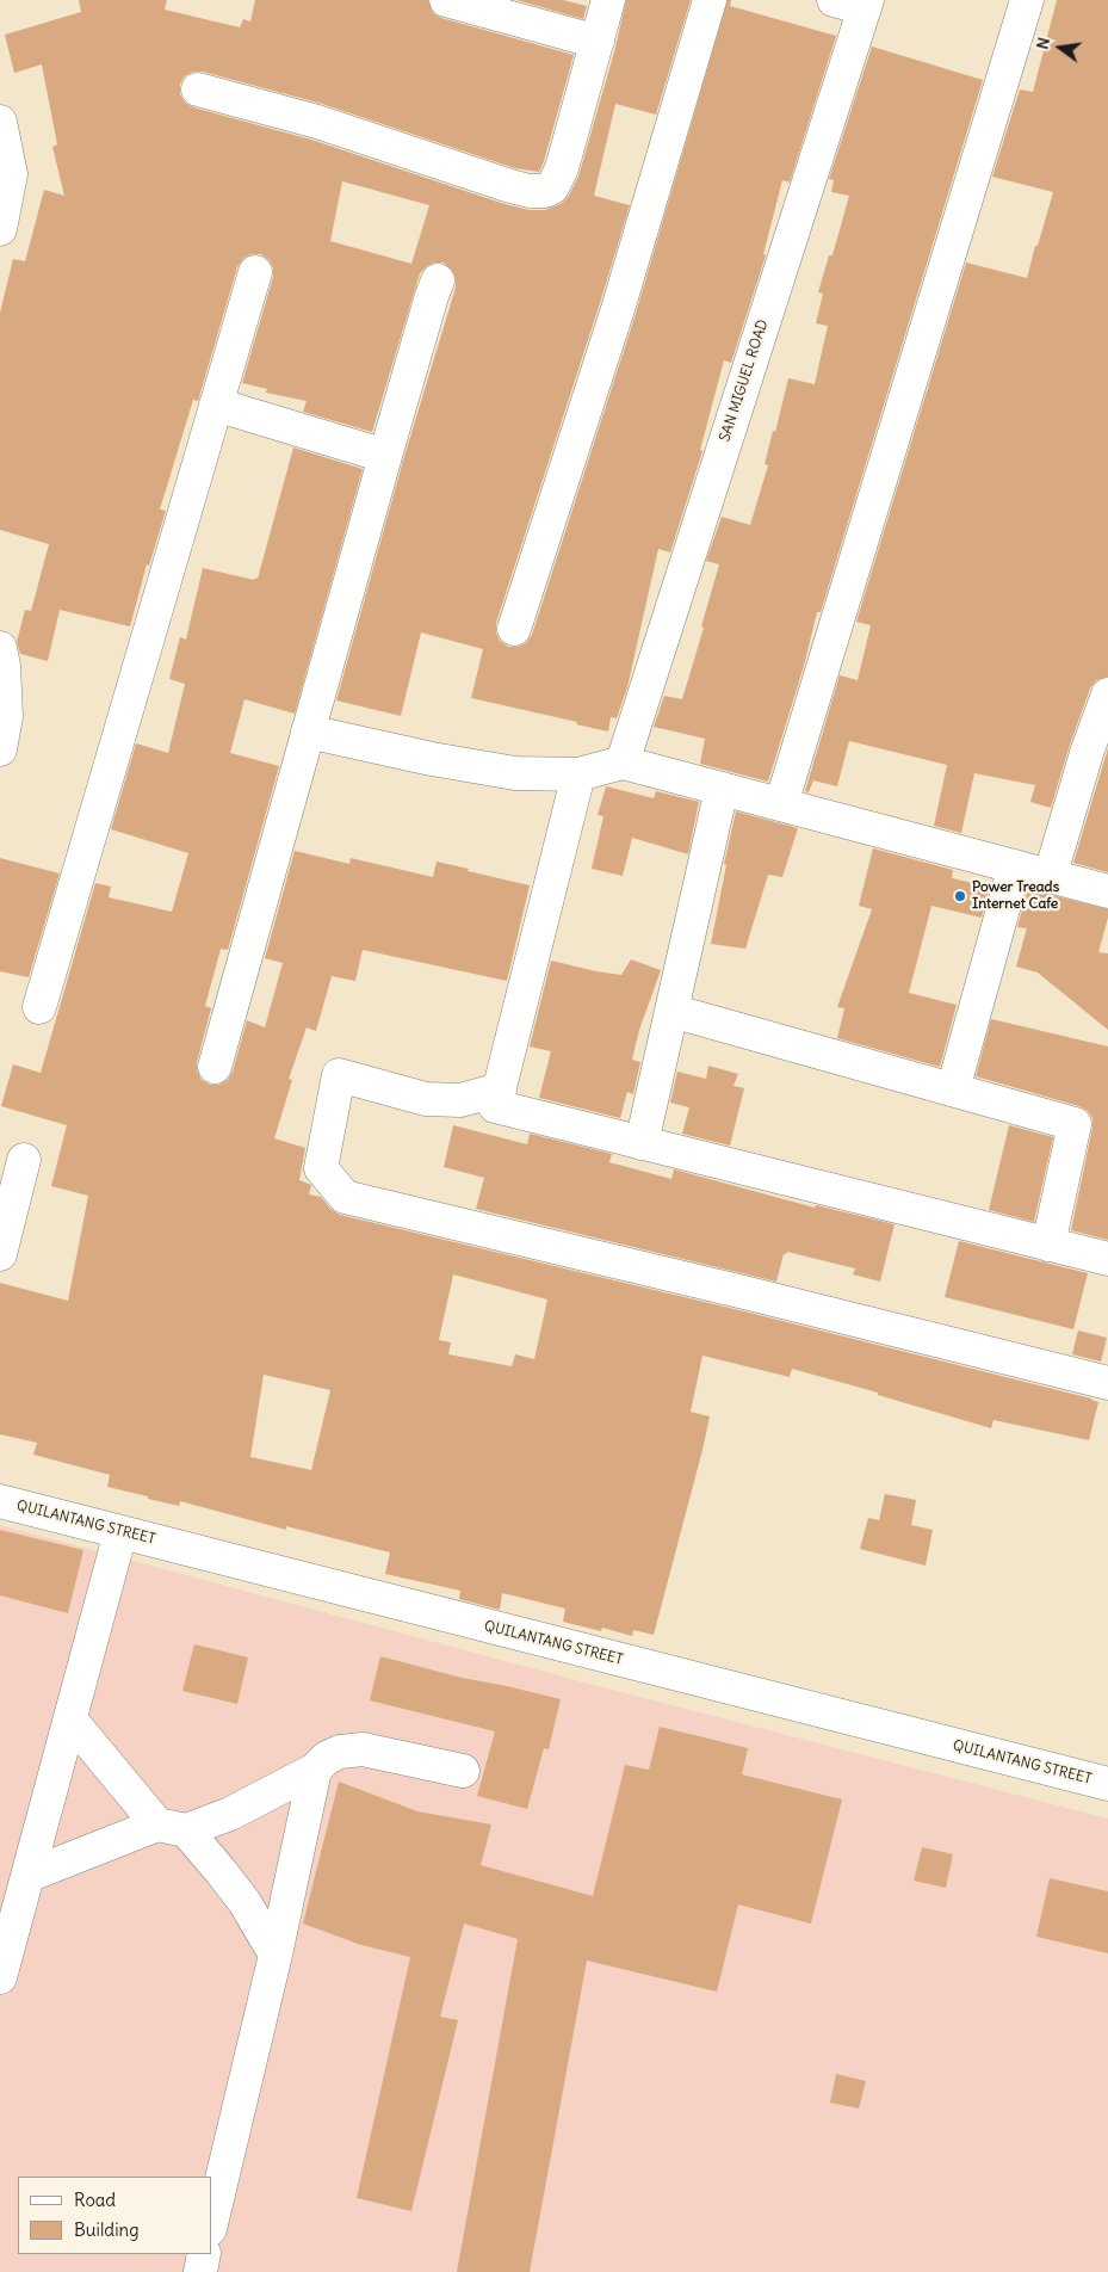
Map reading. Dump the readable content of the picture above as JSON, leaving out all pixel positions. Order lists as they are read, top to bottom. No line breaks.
{"streets":{"street":["SAN MIGUEL ROAD","QUILANTANG STREET"]},"places":["Power Treads Internet Cafe"],"legend":["Road","Building"],"north":"left"}
